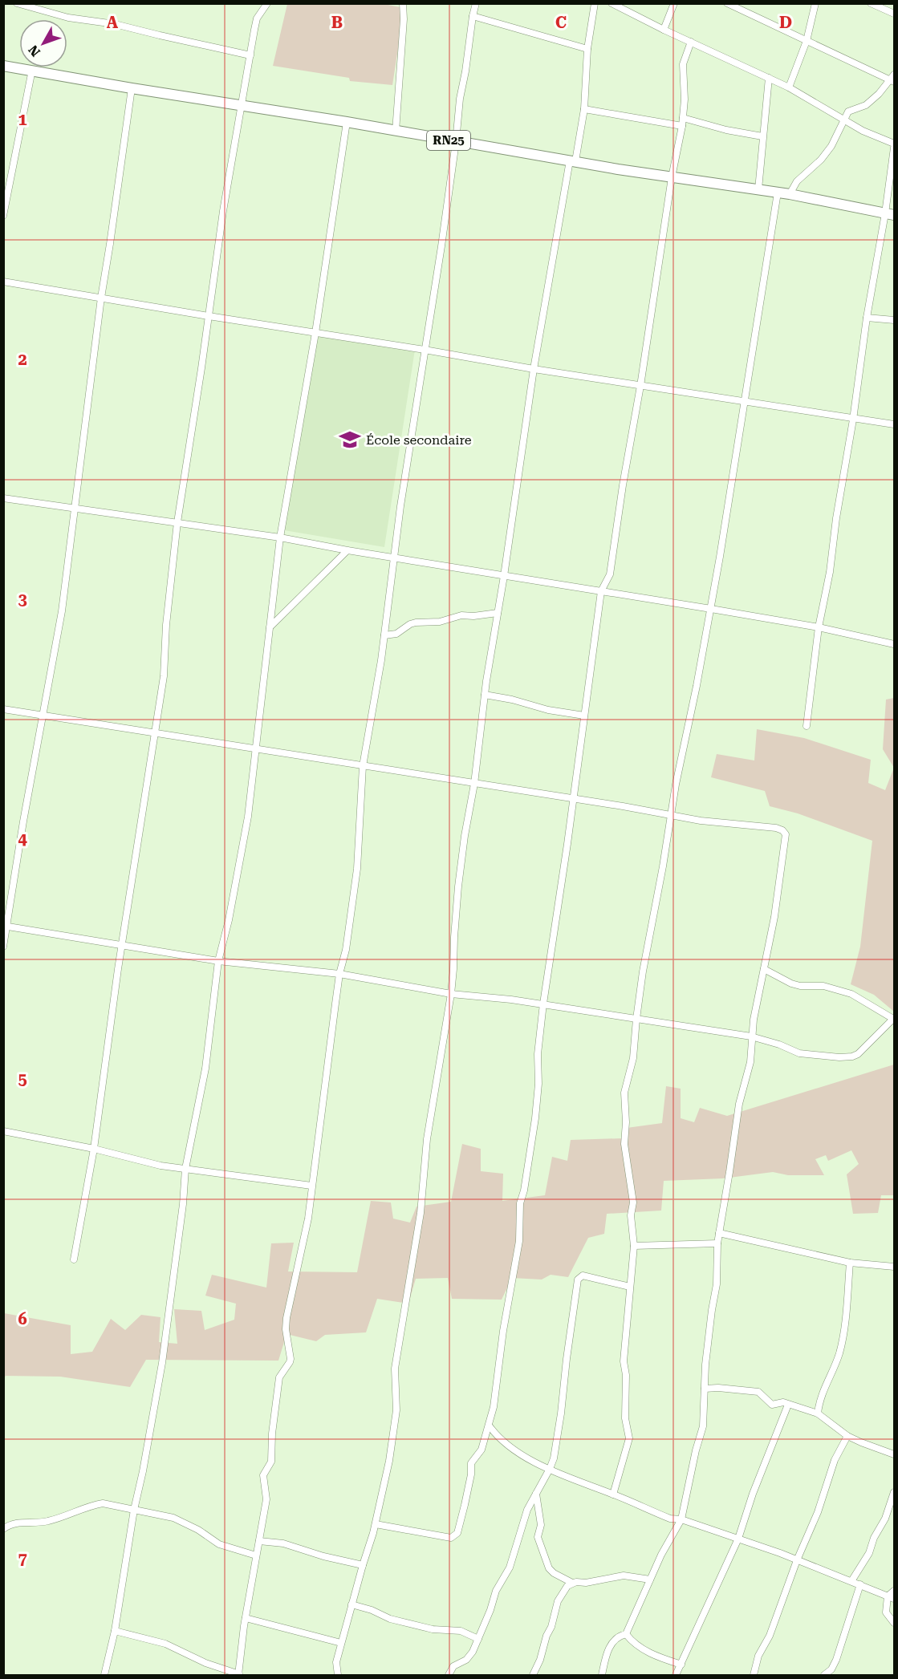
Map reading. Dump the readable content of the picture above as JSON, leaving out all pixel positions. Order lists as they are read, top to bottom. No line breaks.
{"streets":{"main road":["RN25"]},"places":{"school or university":["École secondaire"]},"north":"bottom left","grid":{"columns":["A","B","C","D"],"rows":["1","2","3","4","5","6","7"]}}
